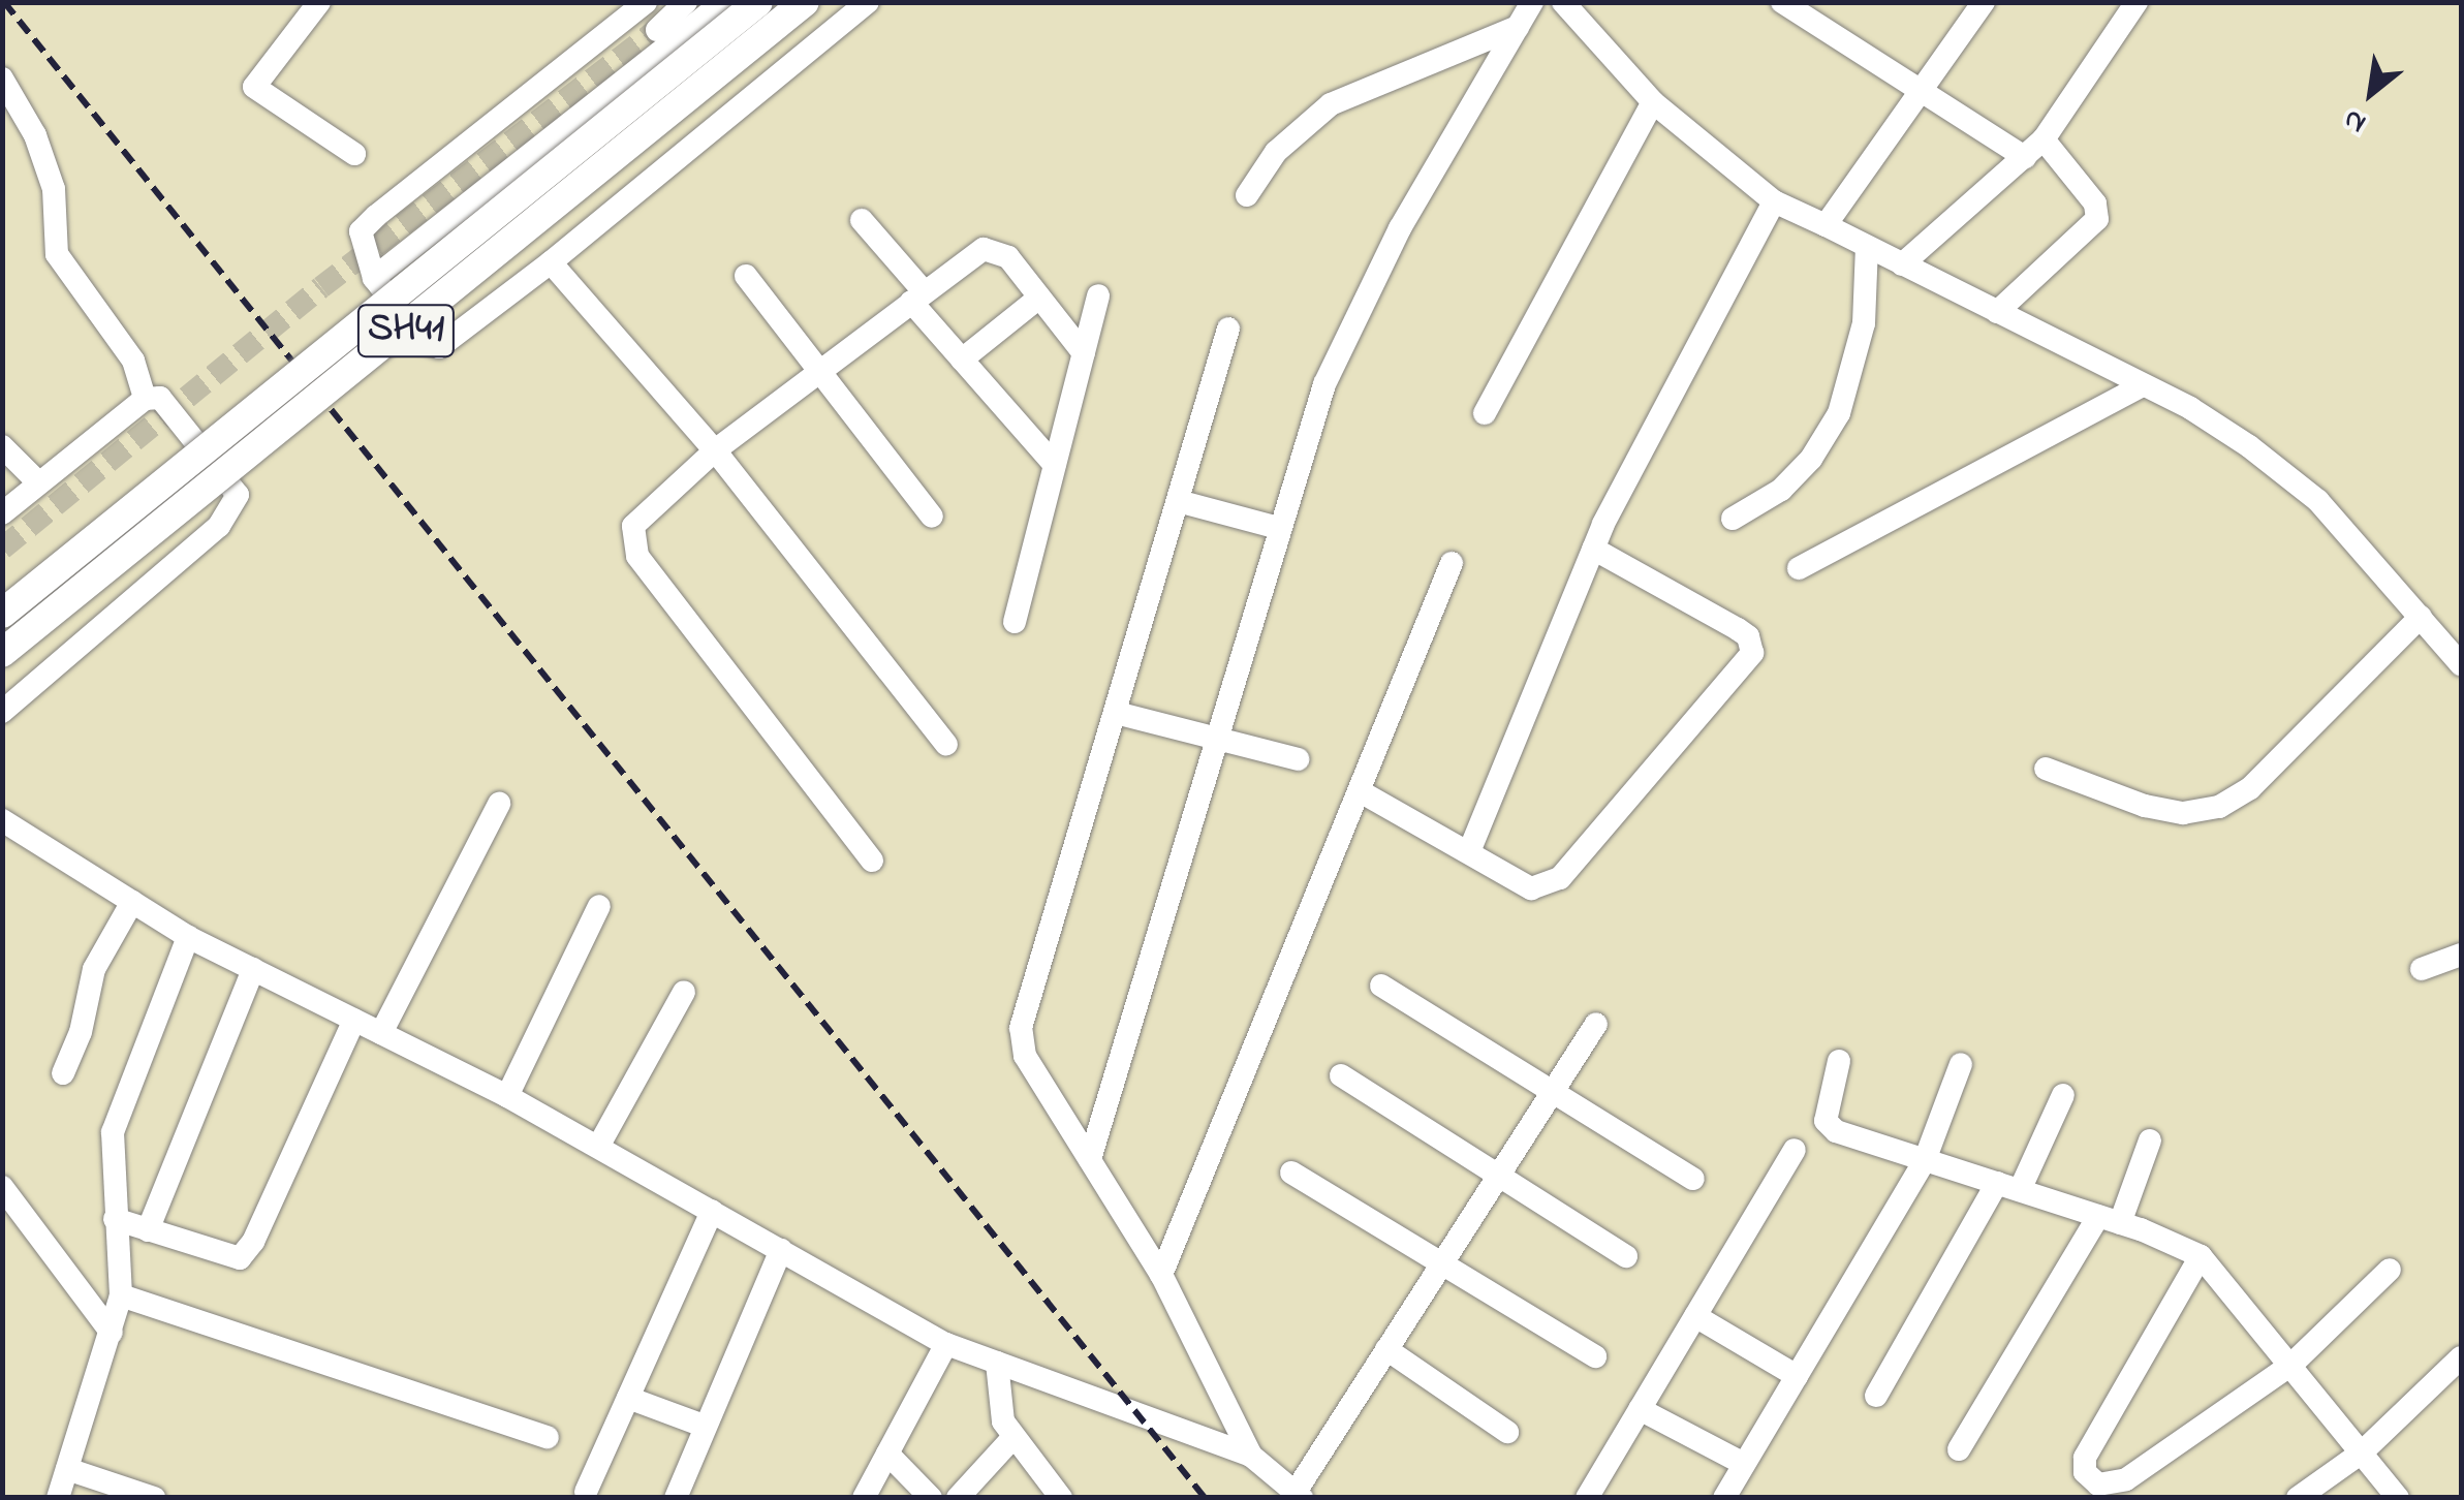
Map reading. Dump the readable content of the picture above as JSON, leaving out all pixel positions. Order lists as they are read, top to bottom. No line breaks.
{"streets":{"main road":["SH41"]},"north":"bottom left"}
